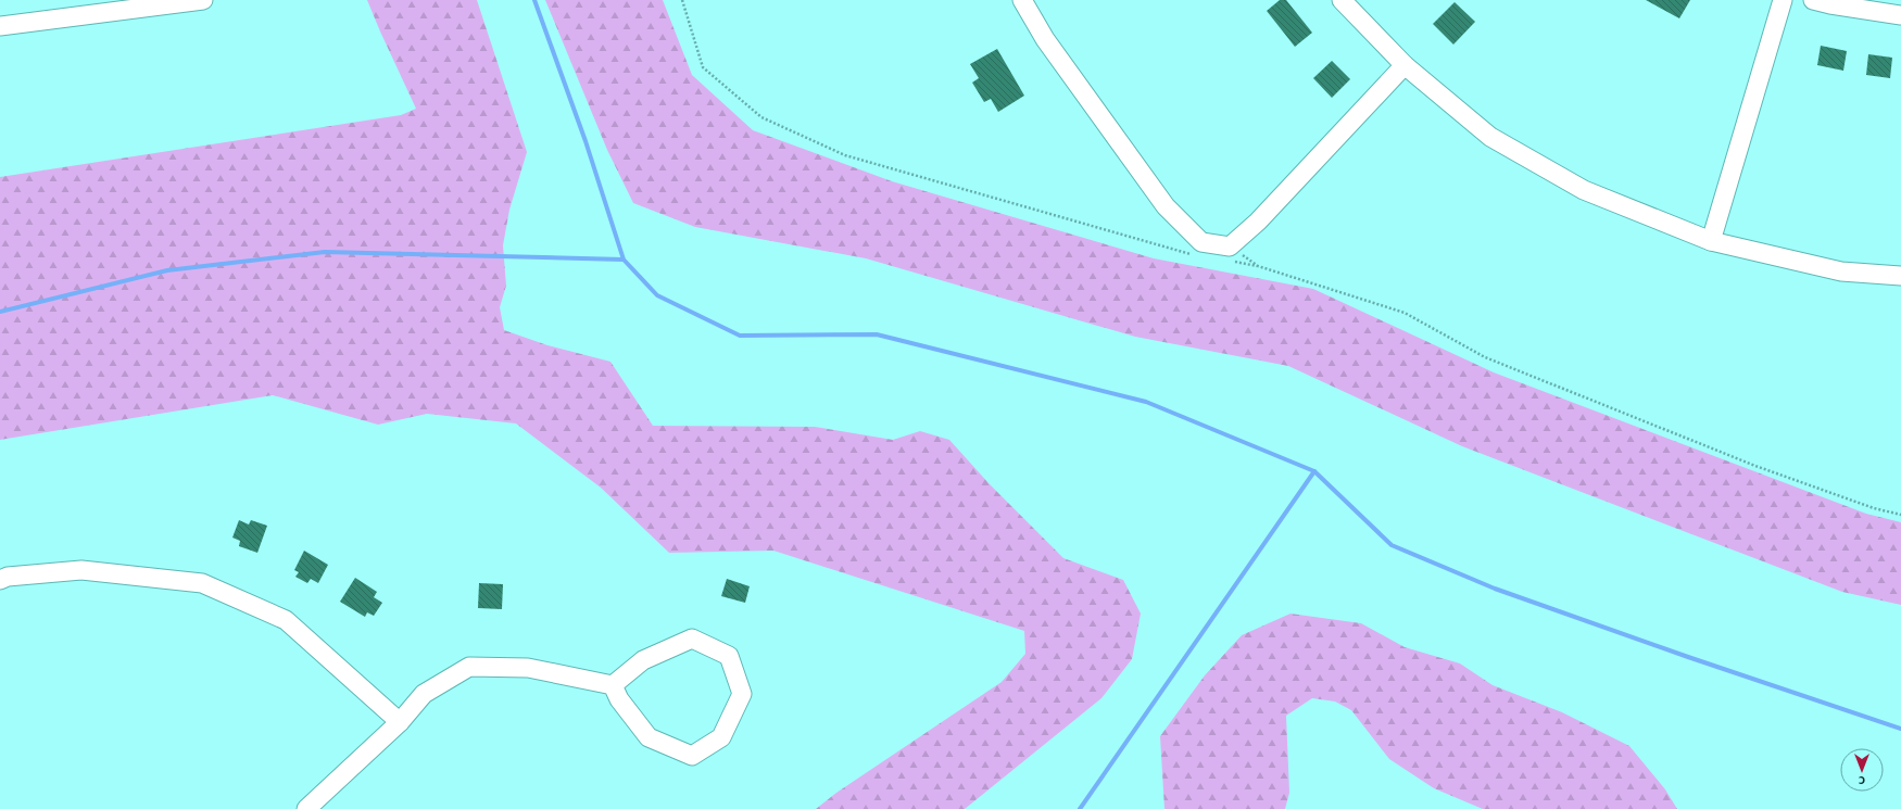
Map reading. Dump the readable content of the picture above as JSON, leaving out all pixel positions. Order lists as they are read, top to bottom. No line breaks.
{"north":"bottom"}
